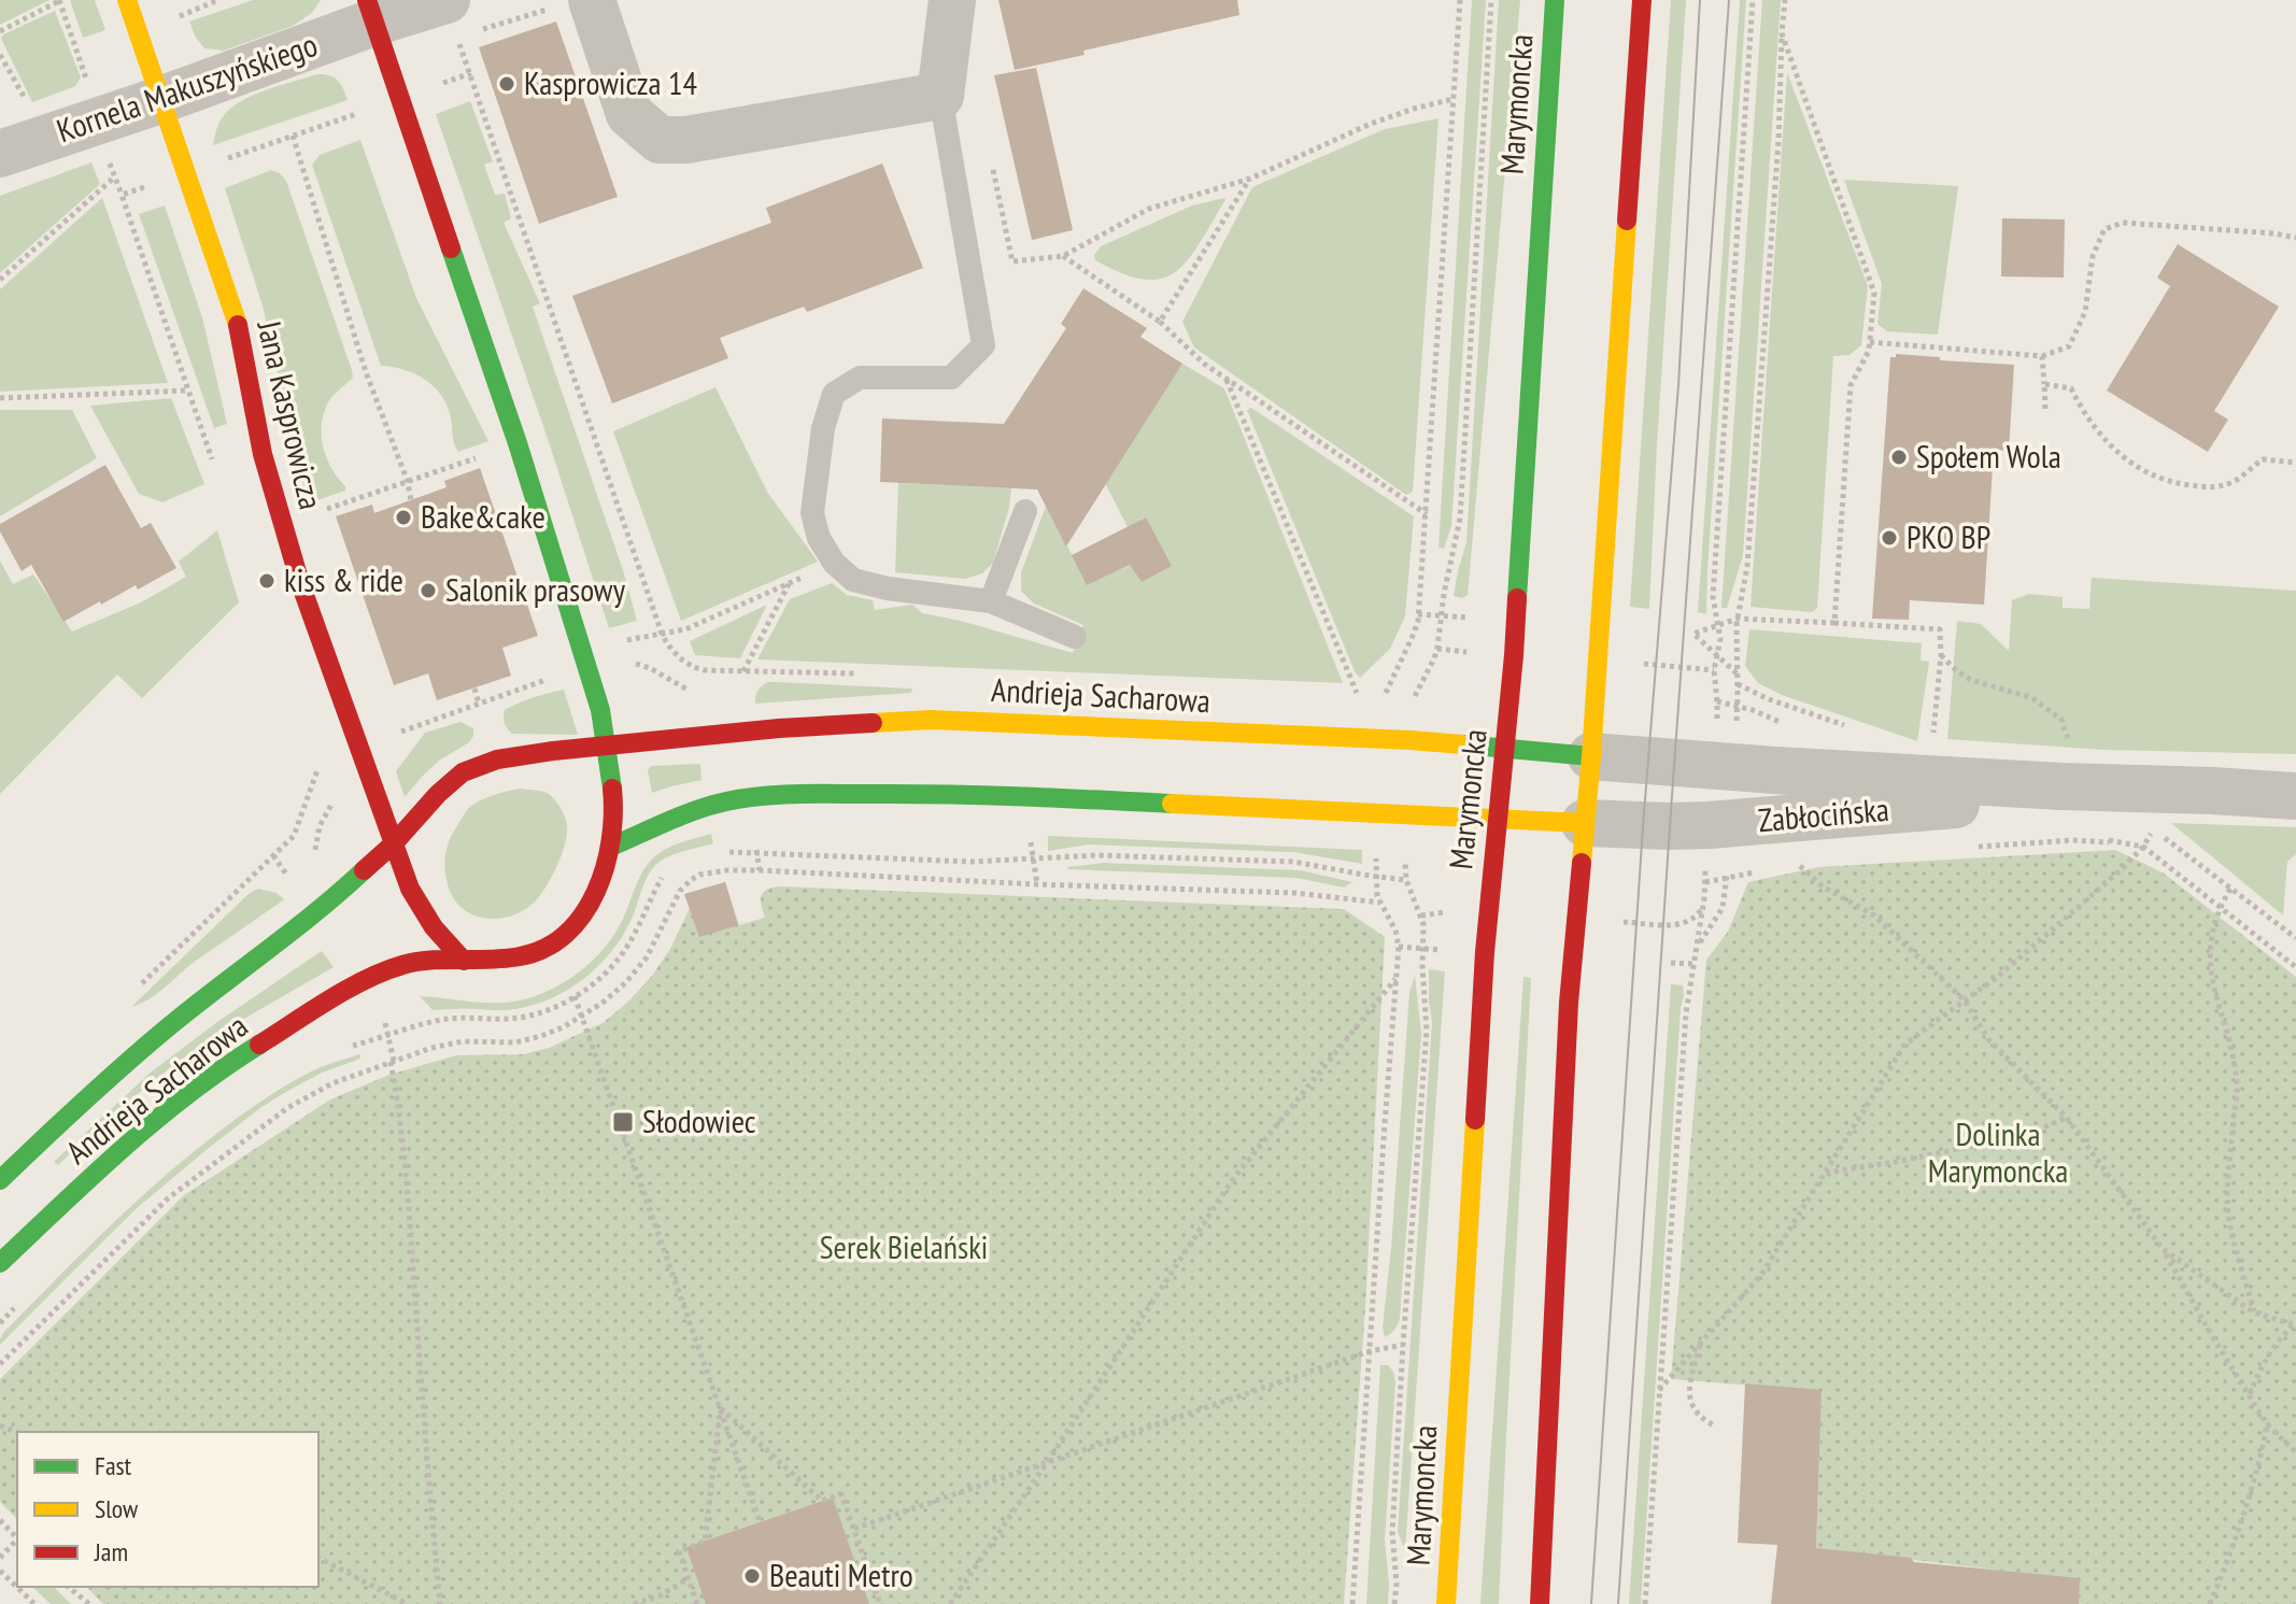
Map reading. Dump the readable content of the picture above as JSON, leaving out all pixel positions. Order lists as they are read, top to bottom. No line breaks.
{"streets":{"street":["Kornela Makuszyńskiego","Marymoncka","Jana Kasprowicza","Andrieja Sacharowa","Zabłocińska"]},"crossings":[["Kornela Makuszyńskiego","Jana Kasprowicza"],["Marymoncka","Andrieja Sacharowa"],["Jana Kasprowicza","Andrieja Sacharowa"],["Andrieja Sacharowa","Zabłocińska"]],"parks":["Dolinka Marymoncka","Serek Bielański"],"places":{"other":["Kasprowicza 14","Społem Wola","Bake&cake","PKO BP","kiss & ride","Salonik prasowy","Beauti Metro"],"transit":["Słodowiec"]},"legend":["Fast","Slow","Jam"]}
